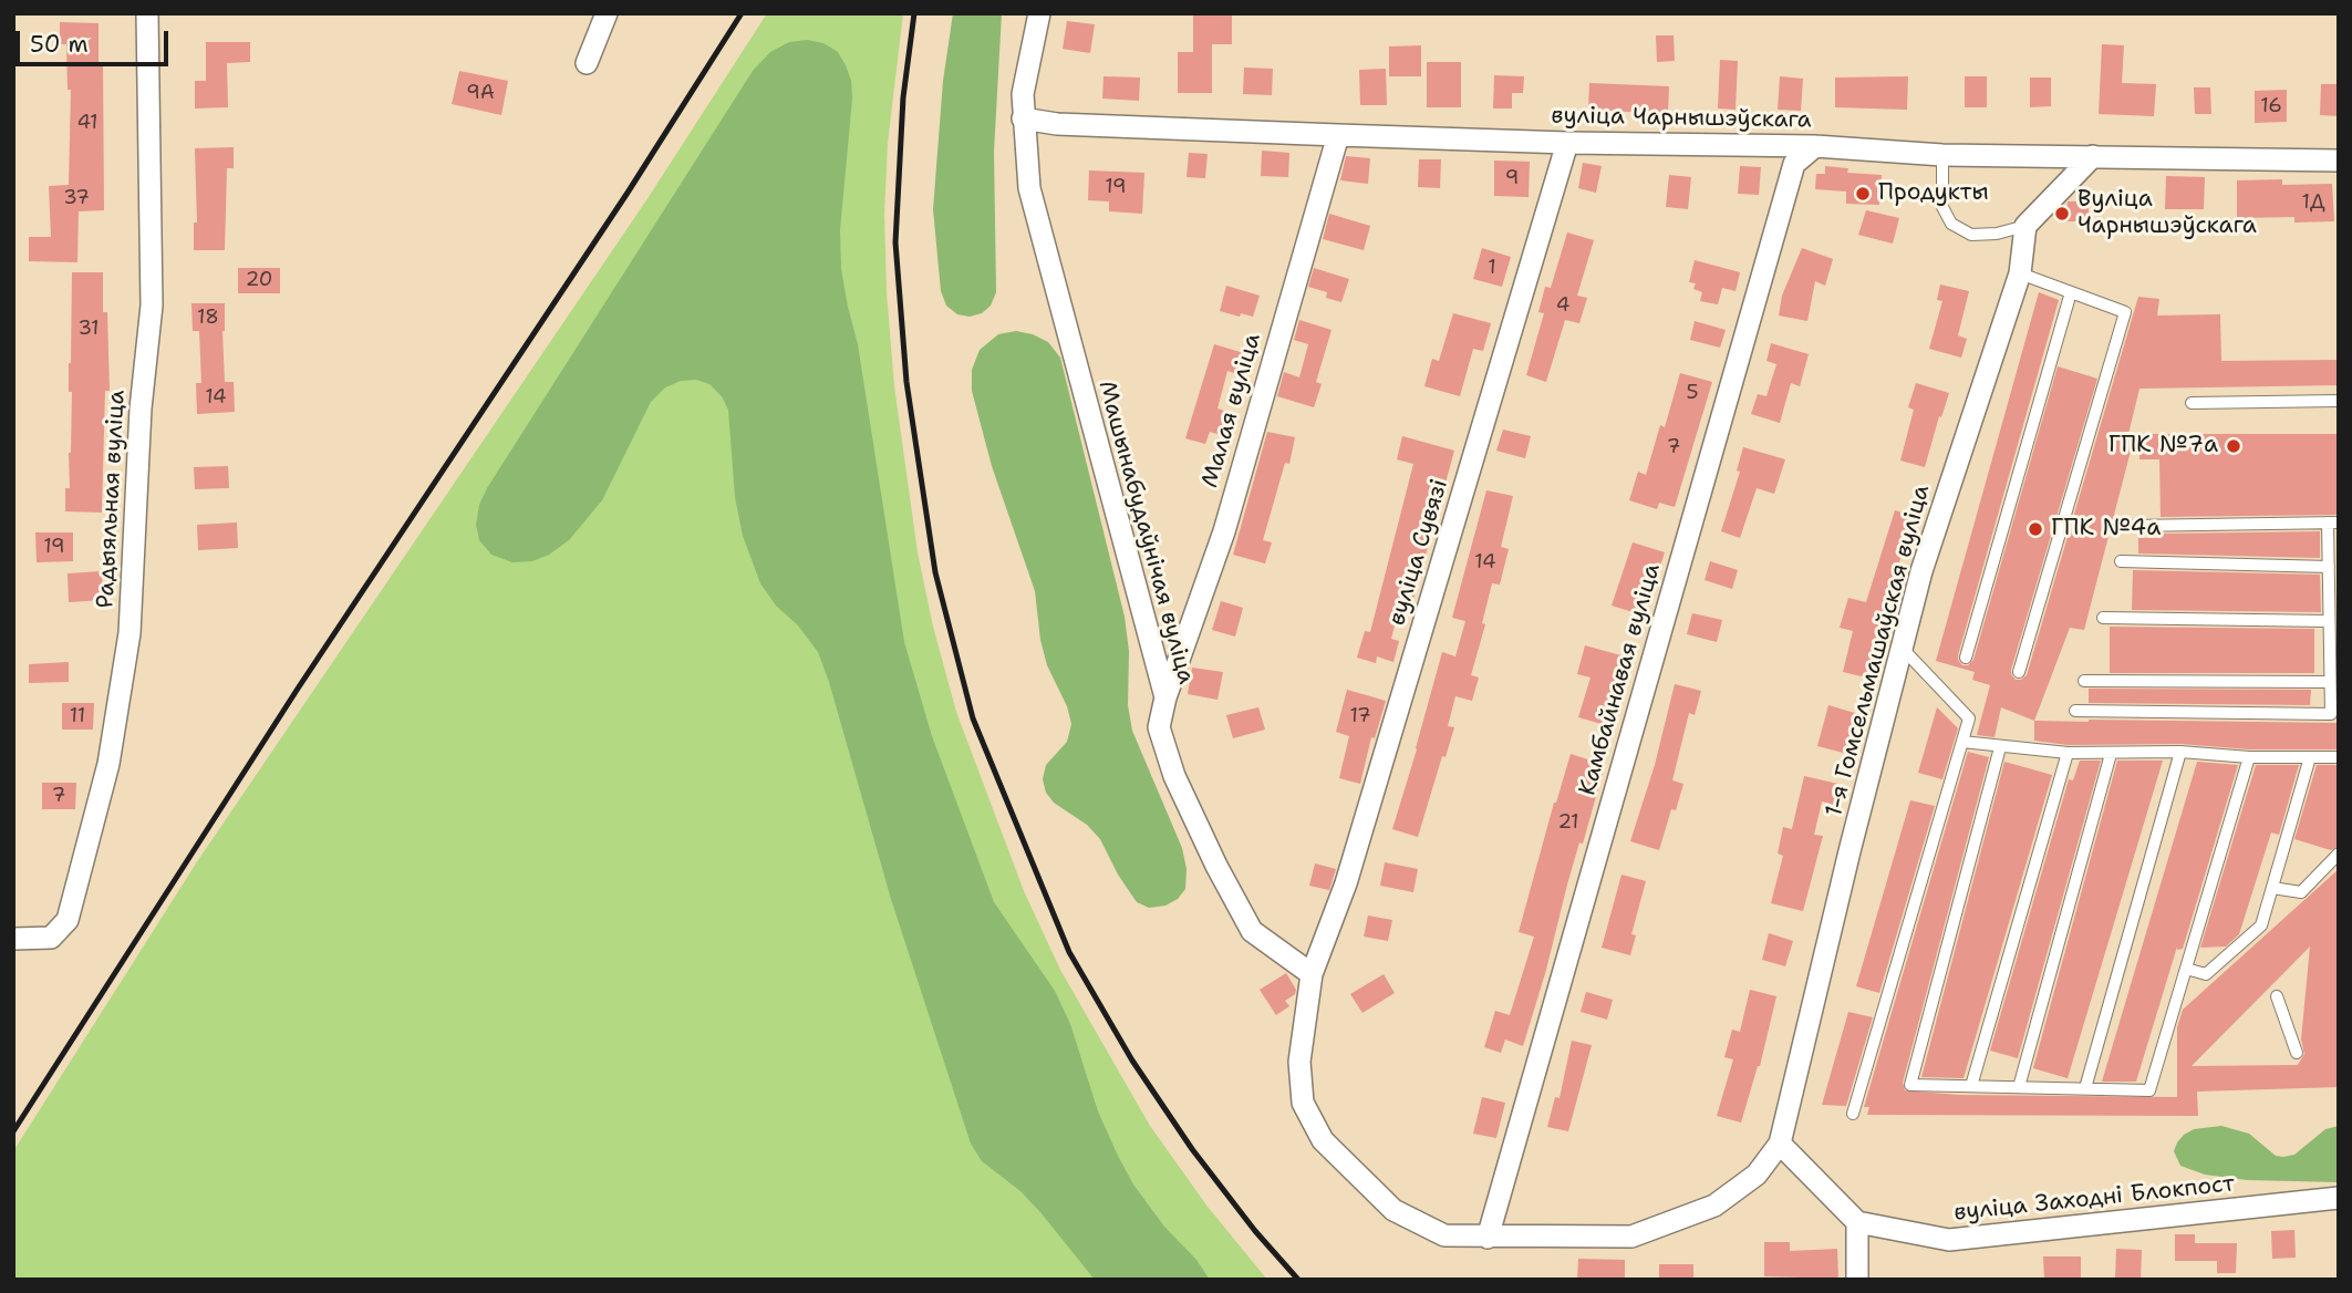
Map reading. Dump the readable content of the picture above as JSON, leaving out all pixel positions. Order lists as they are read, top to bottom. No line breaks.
{"streets":{"street":["вуліца Чарнышэўскага","Малая вуліца","Радыяльная вуліца","Машынабудаўнічая вуліца","вуліца Сувязі","1-я Гомсельмашаўская вуліца","Камбайнавая вуліца","вуліца Заходні Блокпост"]},"crossings":[["вуліца Чарнышэўскага","Малая вуліца"],["вуліца Чарнышэўскага","Машынабудаўнічая вуліца"],["вуліца Чарнышэўскага","вуліца Сувязі"],["вуліца Чарнышэўскага","Камбайнавая вуліца"],["Малая вуліца","Машынабудаўнічая вуліца"],["Машынабудаўнічая вуліца","вуліца Сувязі"]],"places":["Продукты","Вуліца Чарнышэўскага","ГПК №7а","ГПК №4а"],"house_numbers":["9А","16","41","9","19","37","1Д","1","20","4","18","31","5","14","7","19","14","11","17","7","21"],"scale_bar":"50 m"}
